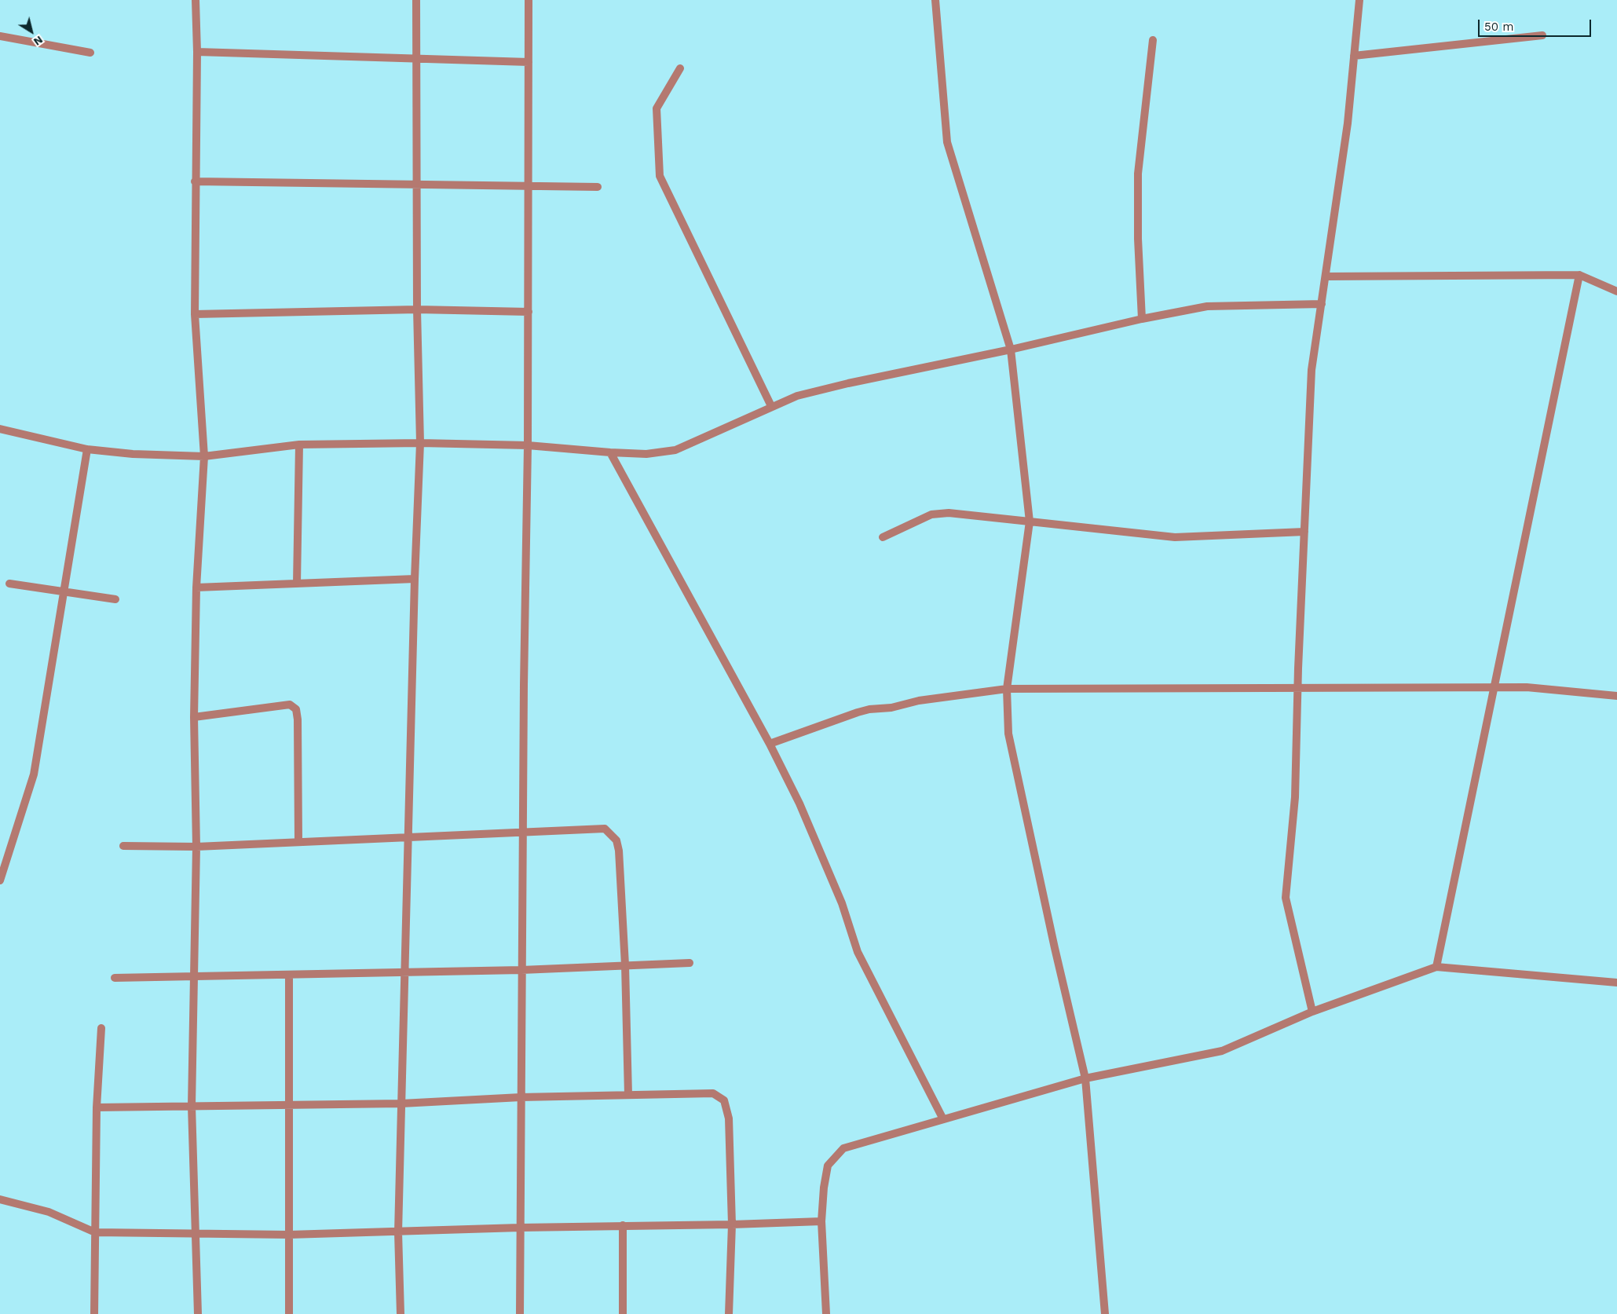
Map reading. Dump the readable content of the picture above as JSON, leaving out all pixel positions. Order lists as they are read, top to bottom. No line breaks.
{"scale_bar":"50 m","north":"bottom right"}
